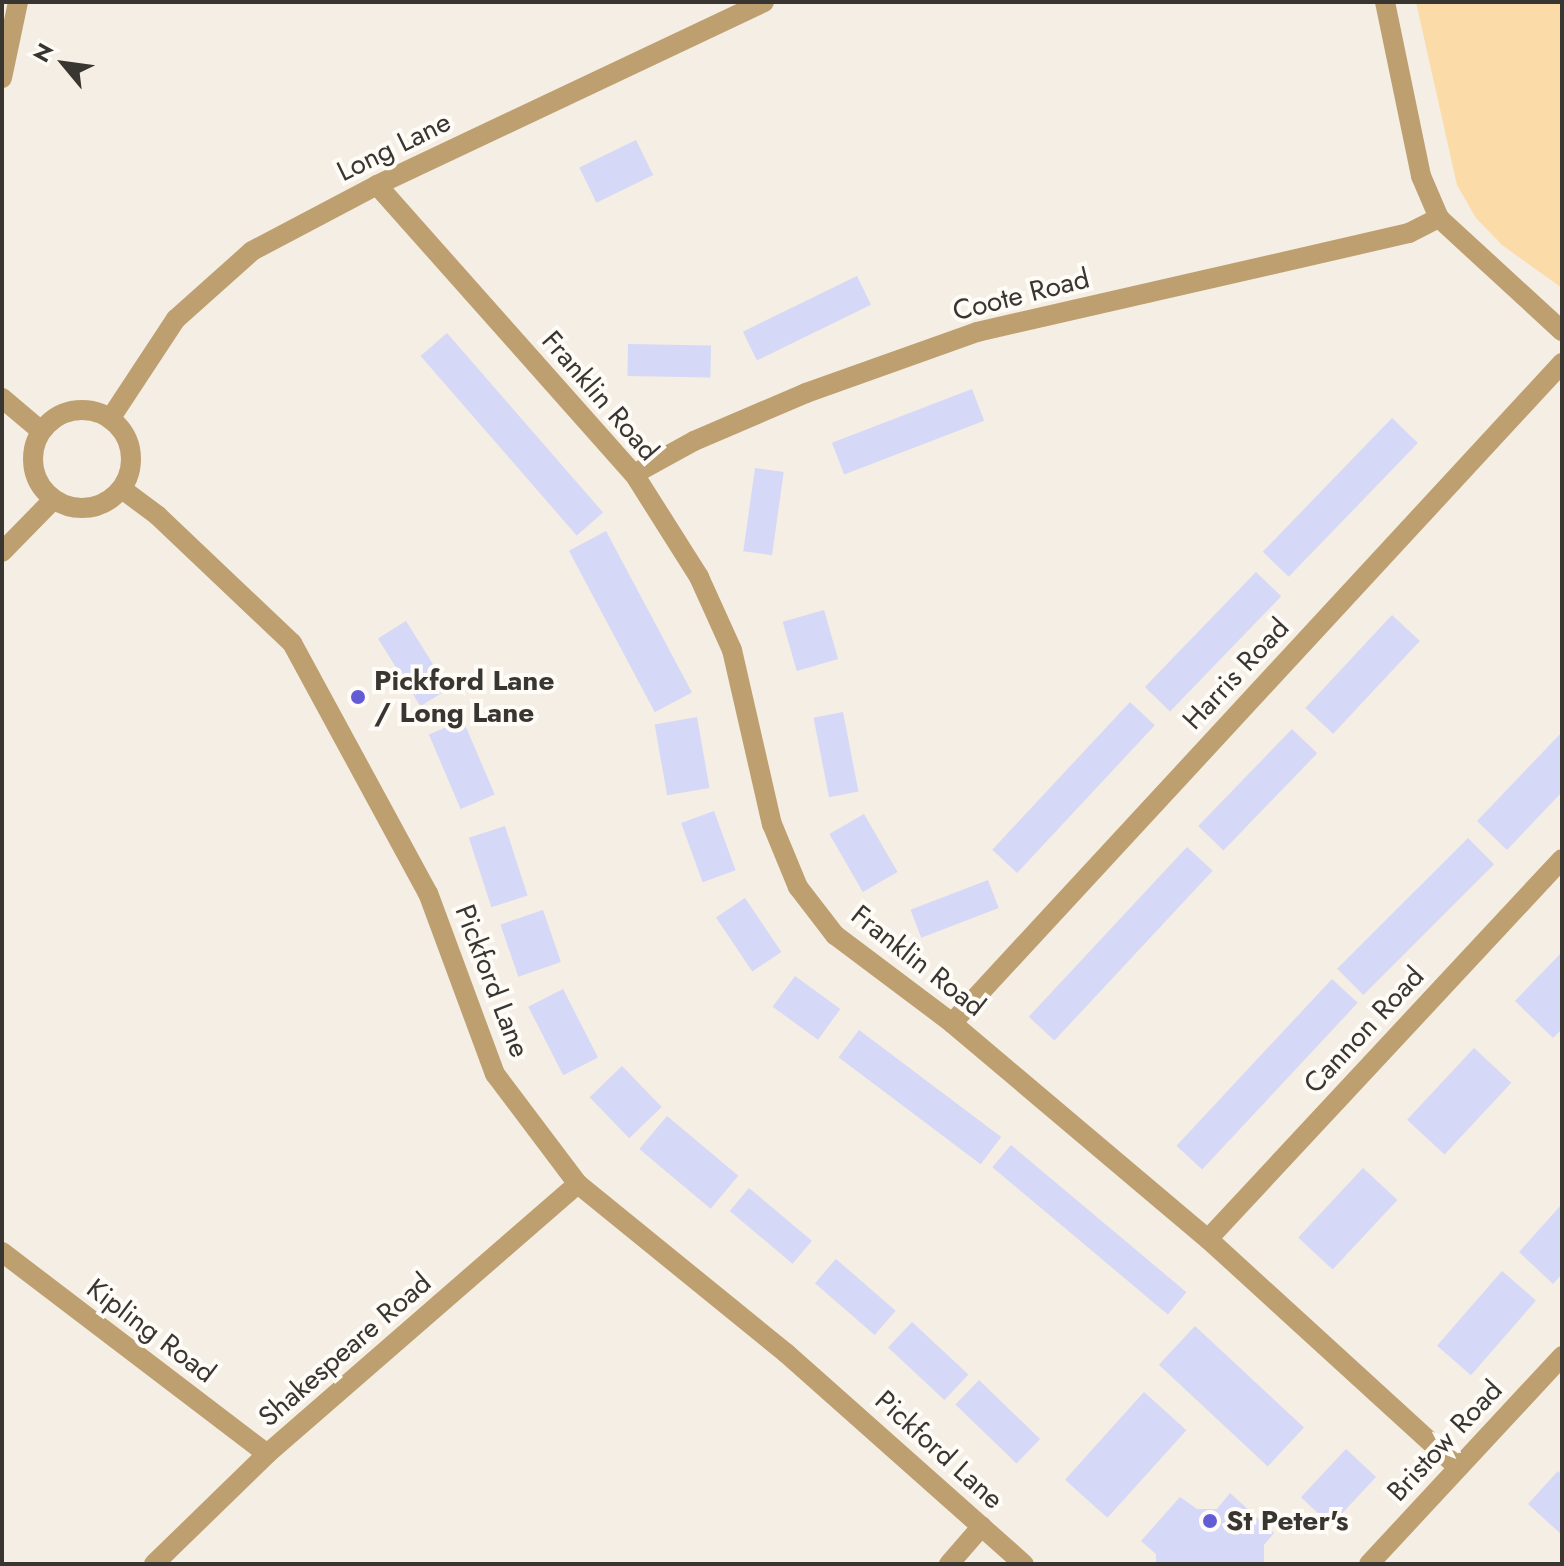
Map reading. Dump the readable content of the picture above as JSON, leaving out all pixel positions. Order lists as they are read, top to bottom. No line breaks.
{"streets":{"street":["Long Lane","Coote Road","Franklin Road","Harris Road","Pickford Lane","Cannon Road","Kipling Road","Shakespeare Road","Bristow Road"]},"crossings":[["Long Lane","Franklin Road"],["Long Lane","Pickford Lane"],["Coote Road","Franklin Road"],["Franklin Road","Harris Road"],["Franklin Road","Cannon Road"],["Franklin Road","Bristow Road"],["Pickford Lane","Shakespeare Road"],["Kipling Road","Shakespeare Road"]],"places":["Pickford Lane / Long Lane","St Peter's"],"north":"top left"}
